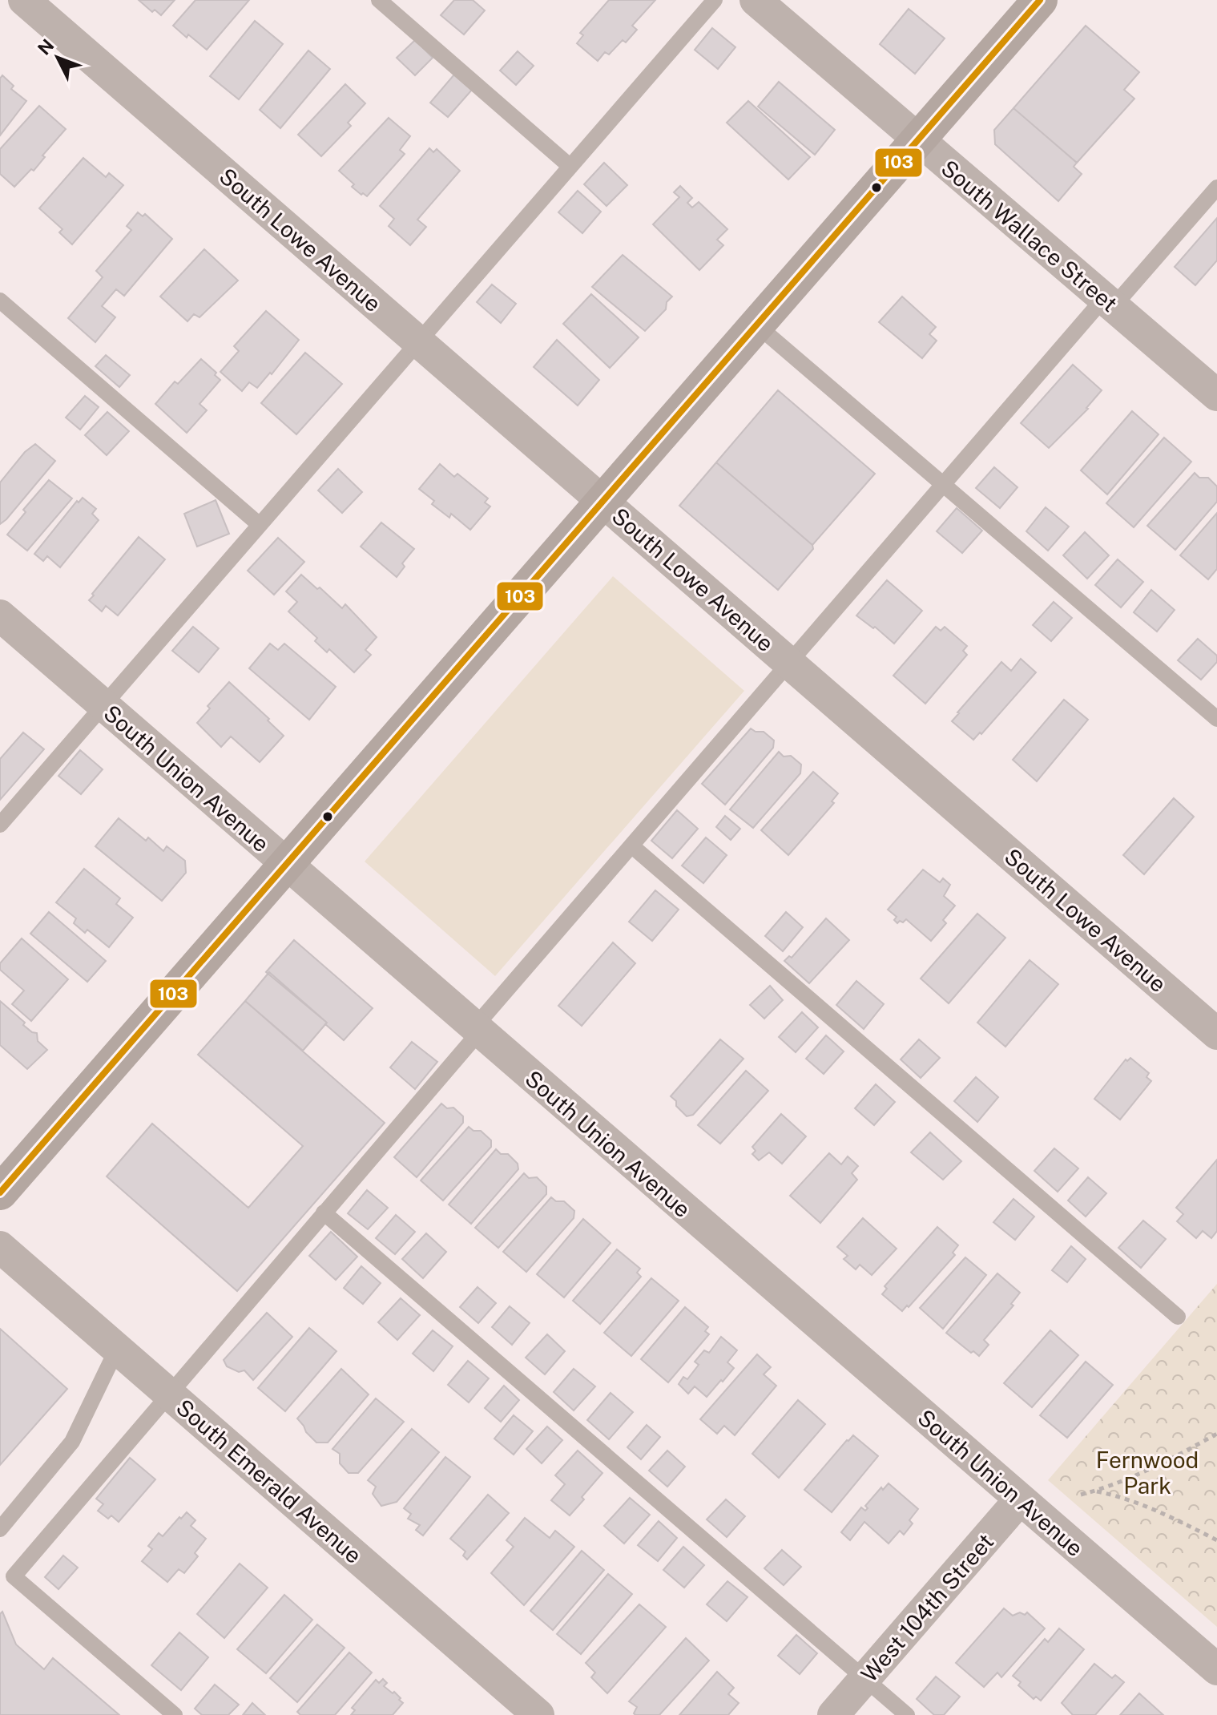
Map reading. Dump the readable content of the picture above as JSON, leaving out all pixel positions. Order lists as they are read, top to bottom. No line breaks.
{"streets":{"street":["South Wallace Street","South Lowe Avenue","South Union Avenue","South Emerald Avenue","West 104th Street"]},"crossings":[["South Union Avenue","West 104th Street"]],"parks":["Fernwood Park"],"lines":["transit line 103"],"north":"top left"}
